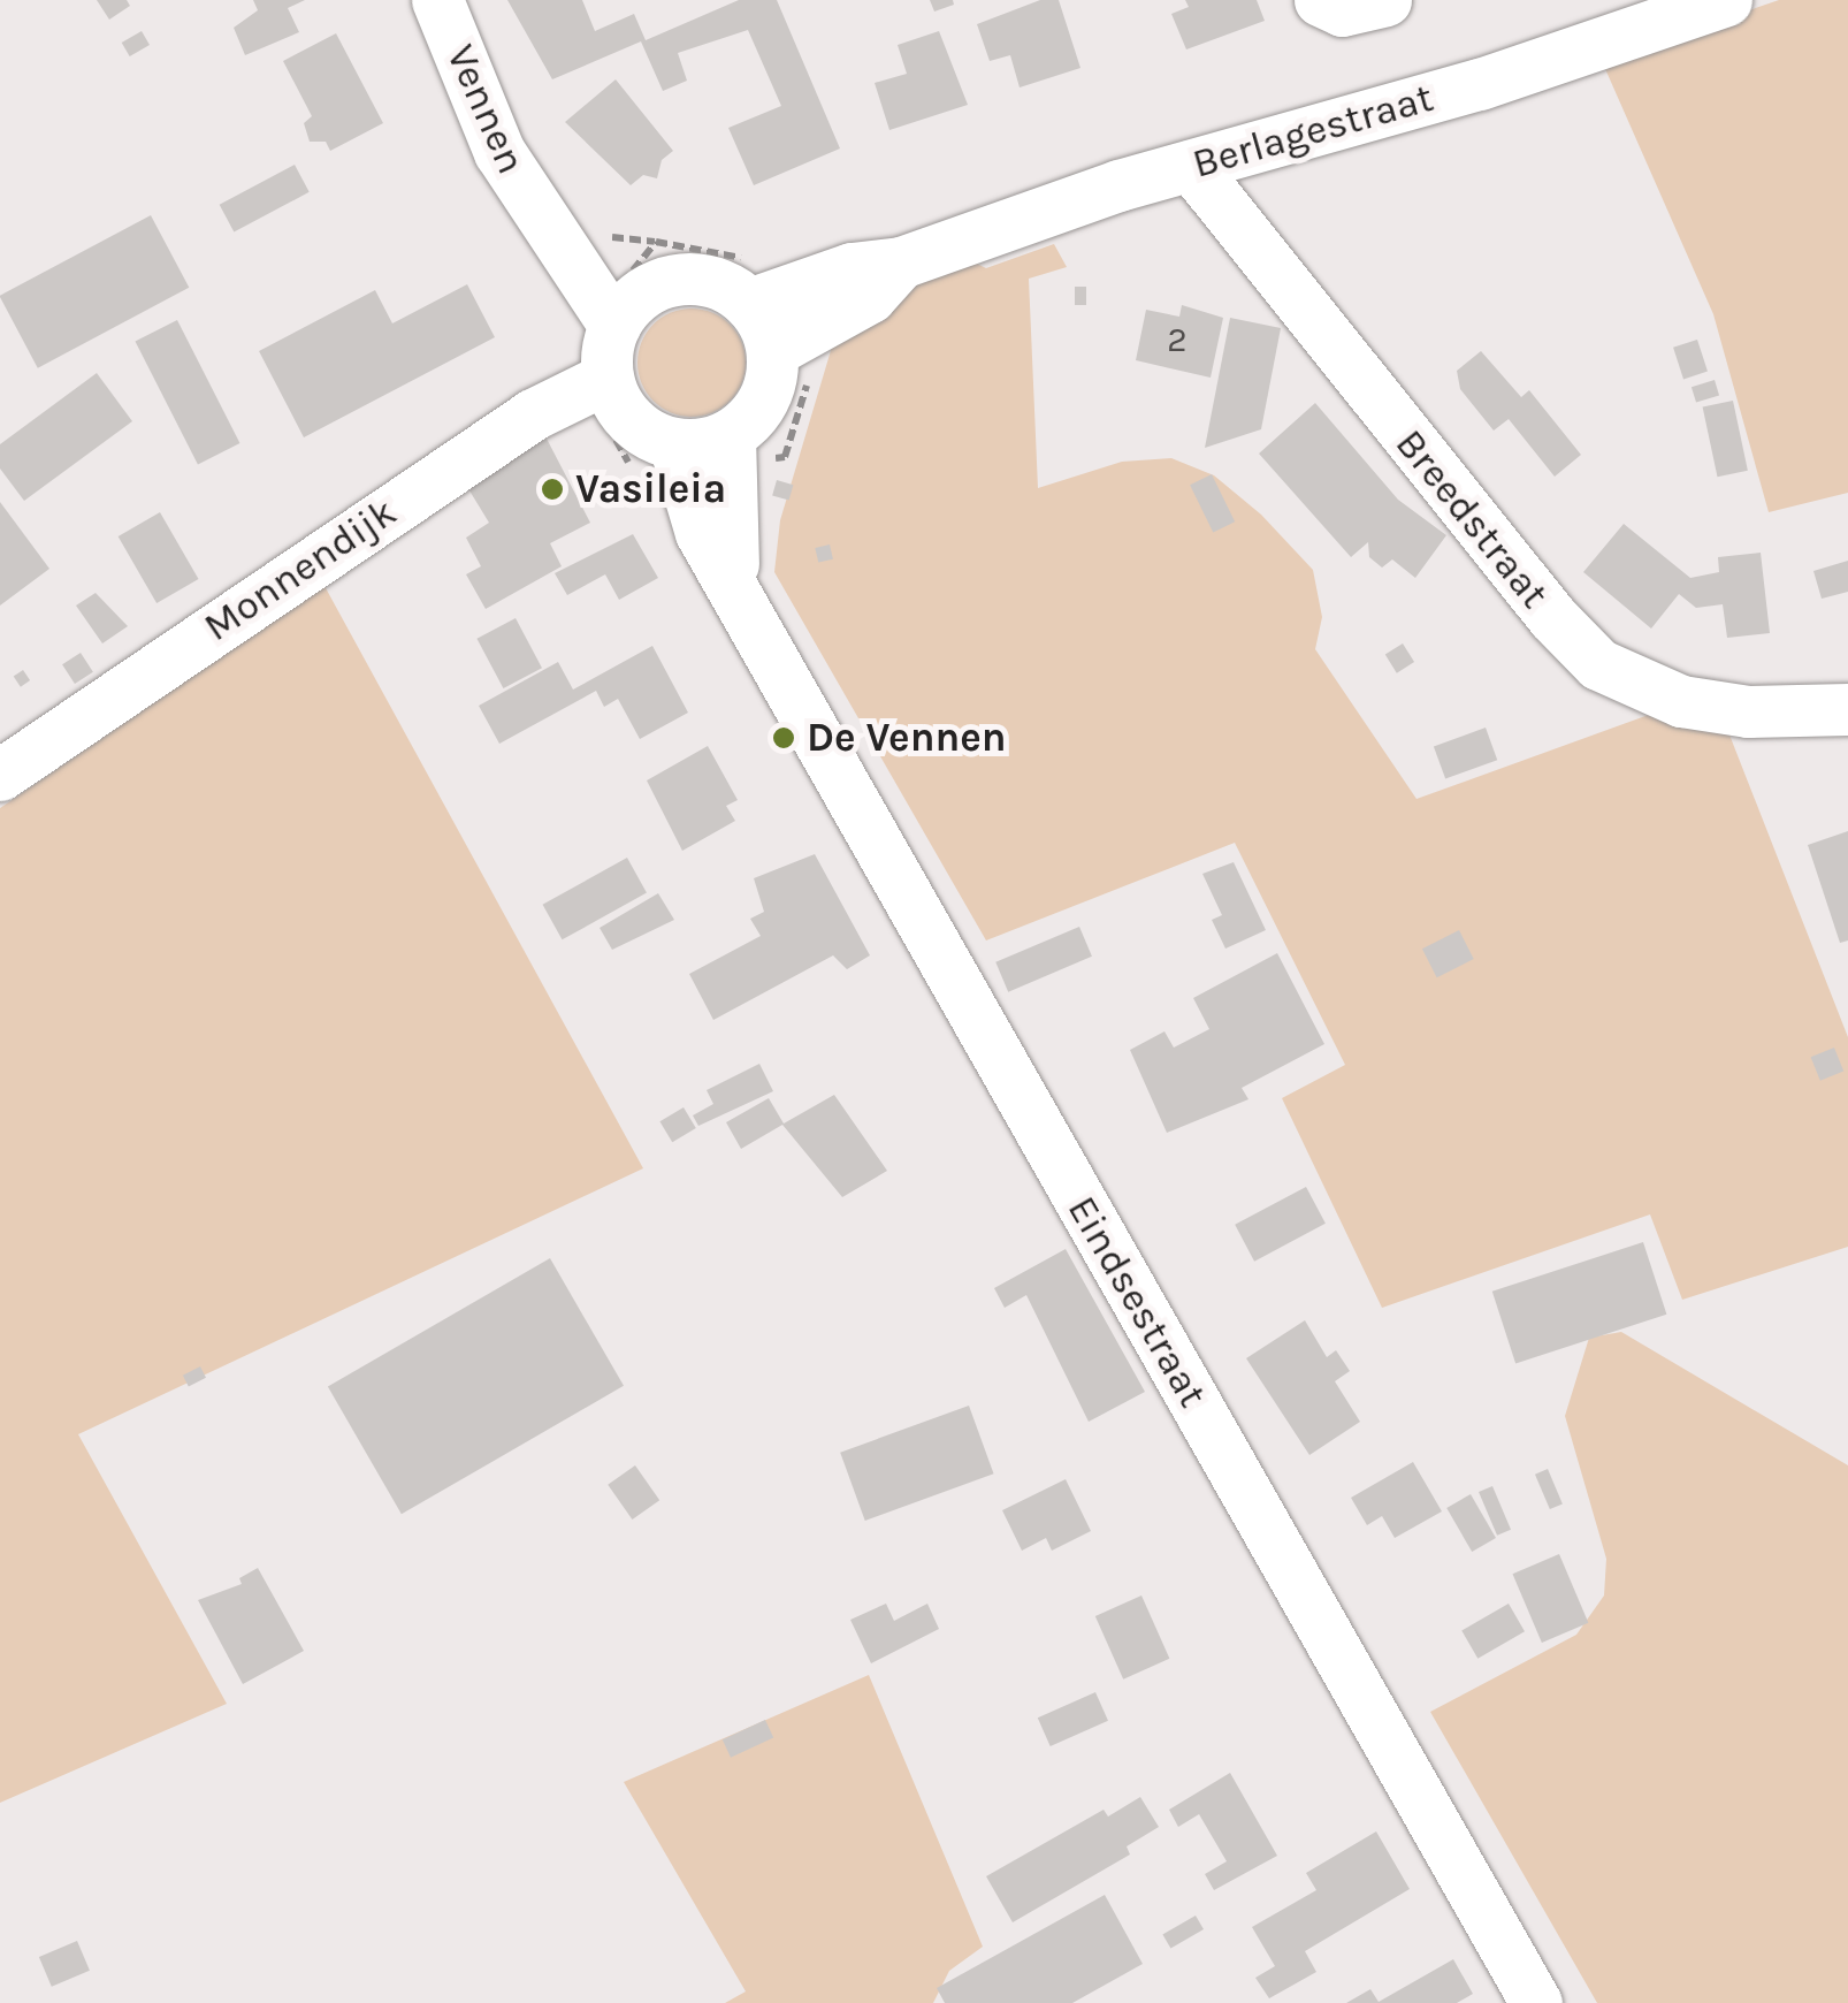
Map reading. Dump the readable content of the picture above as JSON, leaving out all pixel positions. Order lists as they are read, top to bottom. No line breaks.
{"streets":{"street":["Vennen","Berlagestraat","Breedstraat","Monnendijk","Eindsestraat"]},"crossings":[["Vennen","Berlagestraat"],["Vennen","Monnendijk"],["Vennen","Eindsestraat"],["Berlagestraat","Breedstraat"],["Berlagestraat","Monnendijk"],["Berlagestraat","Eindsestraat"],["Monnendijk","Eindsestraat"]],"places":["Vasileia","De Vennen"],"house_numbers":["2"]}
